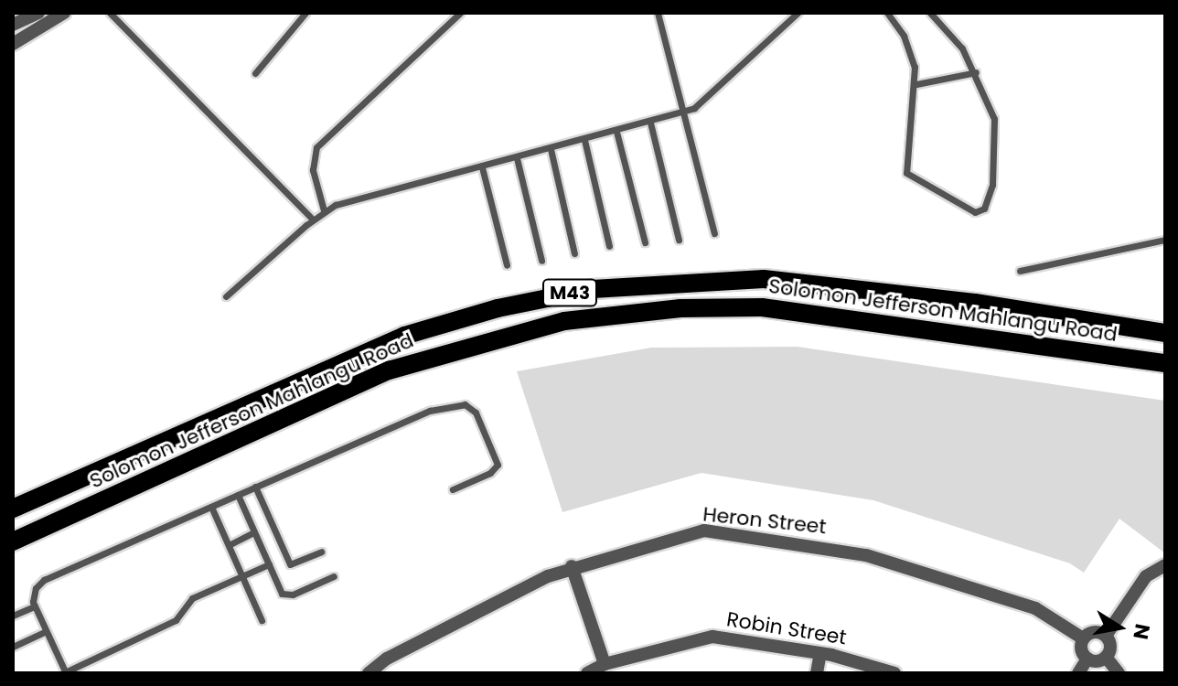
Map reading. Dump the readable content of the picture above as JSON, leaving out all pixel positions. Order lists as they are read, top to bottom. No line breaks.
{"streets":{"main road":["M43","Solomon Jefferson Mahlangu Road"],"street":["Heron Street","Robin Street"]},"north":"right"}
